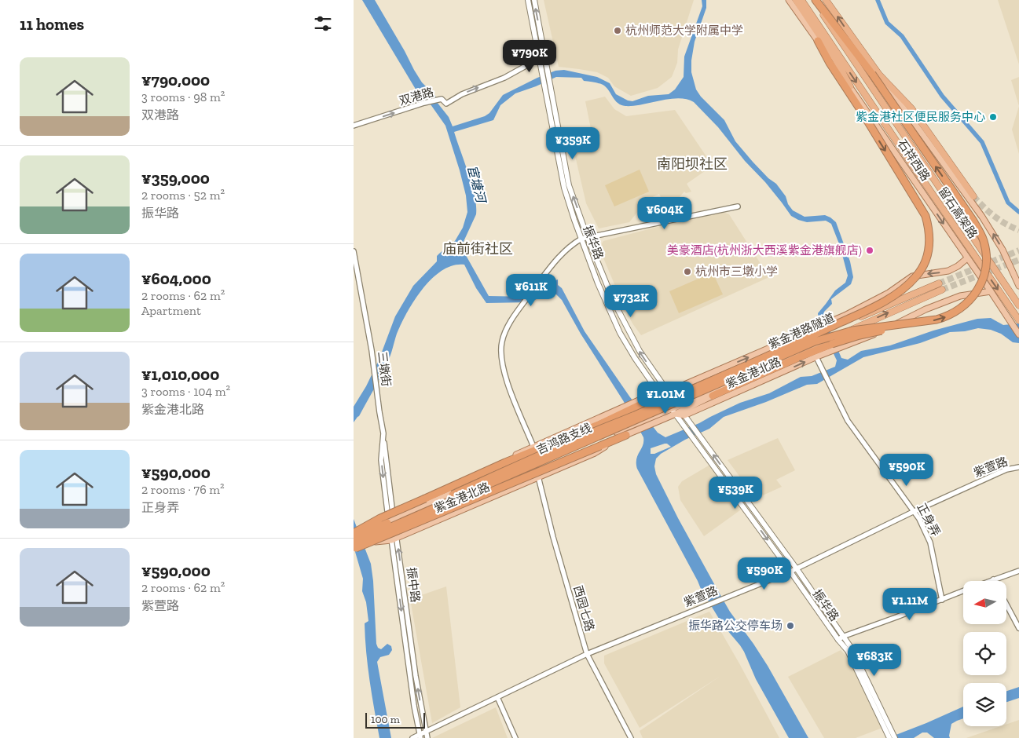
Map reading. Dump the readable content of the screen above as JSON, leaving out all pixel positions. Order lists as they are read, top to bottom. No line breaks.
{"streets":{"highway":["石祥西路","留石高架路","紫金港路隧道","吉鸿路支线"],"main road":["振华路","紫金港北路"],"street":["双港路","三墩街","紫萱路","正身弄","振中路","西园七路"]},"crossings":[["双港路","振华路"],["石祥西路","紫金港北路"],["振华路","紫金港路隧道"],["振华路","紫金港北路"],["振华路","紫萱路"],["紫金港路隧道","紫金港北路"],["三墩街","振中路"],["紫金港北路","吉鸿路支线"],["紫金港北路","正身弄"],["紫金港北路","振中路"],["紫金港北路","西园七路"],["紫萱路","正身弄"],["紫萱路","振中路"],["紫萱路","西园七路"]],"one_way":["双港路"],"districts":["南阳坝社区","庙前街社区"],"water":["宦塘河"],"places":["杭州师范大学附属中学","紫金港社区便民服务中心","美豪酒店(杭州浙大西溪紫金港旗舰店)","杭州市三墩小学","振华路公交停车场"],"scale_bar":"100 m","north":"left","page":{"heading":"11 homes","price":["¥790K","¥359K","¥604K","¥611K","¥732K","¥1.01M","¥590K","¥539K","¥590K","¥1.11M","¥683K"],"list":[{"name":"¥790,000","note":"3 rooms · 98 m² · 双港路"},{"name":"¥359,000","note":"2 rooms · 52 m² · 振华路"},{"name":"¥604,000","note":"2 rooms · 62 m² · Apartment"},{"name":"¥1,010,000","note":"3 rooms · 104 m² · 紫金港北路"},{"name":"¥590,000","note":"2 rooms · 76 m² · 正身弄"},{"name":"¥590,000","note":"2 rooms · 62 m² · 紫萱路"}],"scale":"100 m"}}
